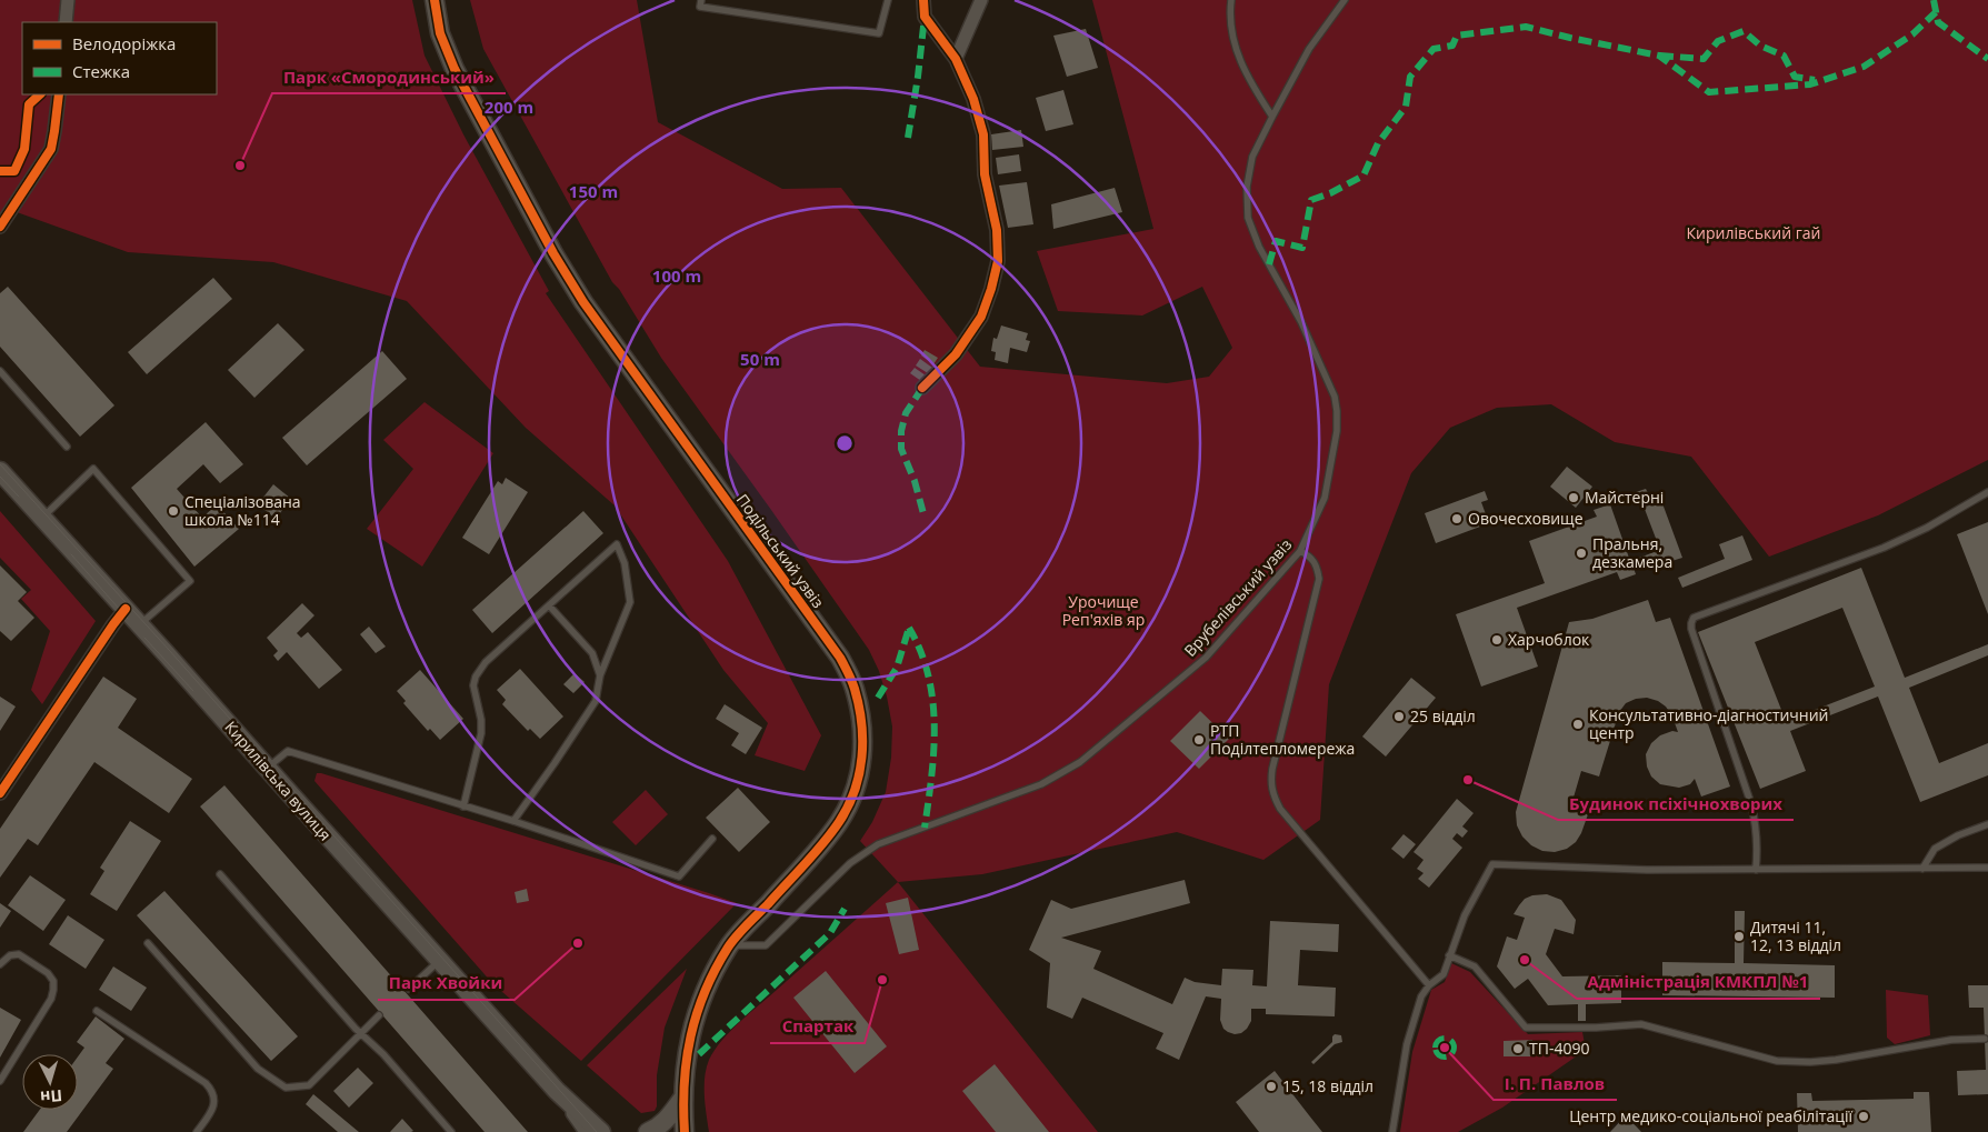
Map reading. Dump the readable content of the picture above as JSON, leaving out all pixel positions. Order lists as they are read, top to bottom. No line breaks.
{"streets":{"street":["Подільський узвіз","Кирилівська вулиця"],"lane":["Врубелівський узвіз"]},"crossings":[["Подільський узвіз","Врубелівський узвіз"]],"parks":["Кирилівський гай","Урочище Реп'яхів яр"],"places":["Парк «Смородинський»","Майстерні","Спеціалізована школа №114","Овочесховище","Пральня, дезкамера","Харчоблок","25 відділ","Консультативно-діагностичний центр","РТП Поділтепломережа","Будинок псіхічнохворих","Дитячі 11, 12, 13 відділ","Парк Хвойки","Адміністрація КМКПЛ №1","Спартак","І. П. Павлов","ТП-4090","15, 18 відділ","Центр медико-соціальної реабілітації"],"legend":["Велодоріжка","Стежка"],"north":"bottom","rings":["200 m","150 m","100 m","50 m"]}
